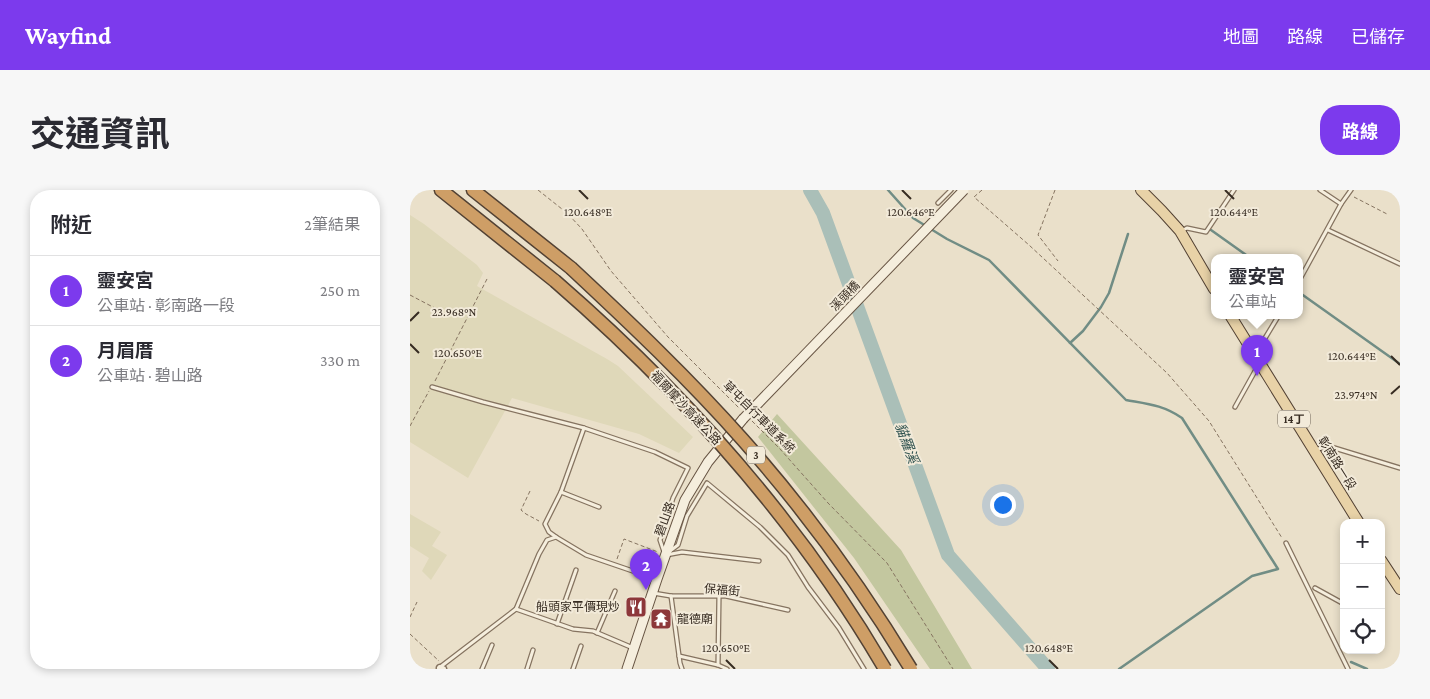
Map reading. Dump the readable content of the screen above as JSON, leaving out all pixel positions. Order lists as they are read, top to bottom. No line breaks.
{"streets":{"highway":["福爾摩沙高速公路","3"],"main road":["溪頭橋","14丁","彰南路一段","碧山路"],"lane":["保福街"],"path":["草屯自行車道系統"]},"crossings":[["溪頭橋","草屯自行車道系統"],["溪頭橋","碧山路"],["草屯自行車道系統","碧山路"],["碧山路","保福街"]],"water":["貓羅溪"],"places":{"restaurant":["船頭家平價現炒"],"temple":["龍德廟"]},"page":{"header":"Wayfind","nav":["地圖","路線","已儲存"],"title":"交通資訊","buttons":"路線","heading":["附近","2筆結果"],"popup":["靈安宮","公車站"],"list":[{"mark":"1","name":"靈安宮","note":"公車站 · 彰南路一段","value":"250 m"},{"mark":"2","name":"月眉厝","note":"公車站 · 碧山路","value":"330 m"}],"pins":["1","2"],"map_buttons":["+","−"]},"coordinates":["120.648°E","120.646°E","120.644°E","23.968°N","120.650°E","23.974°N"]}
